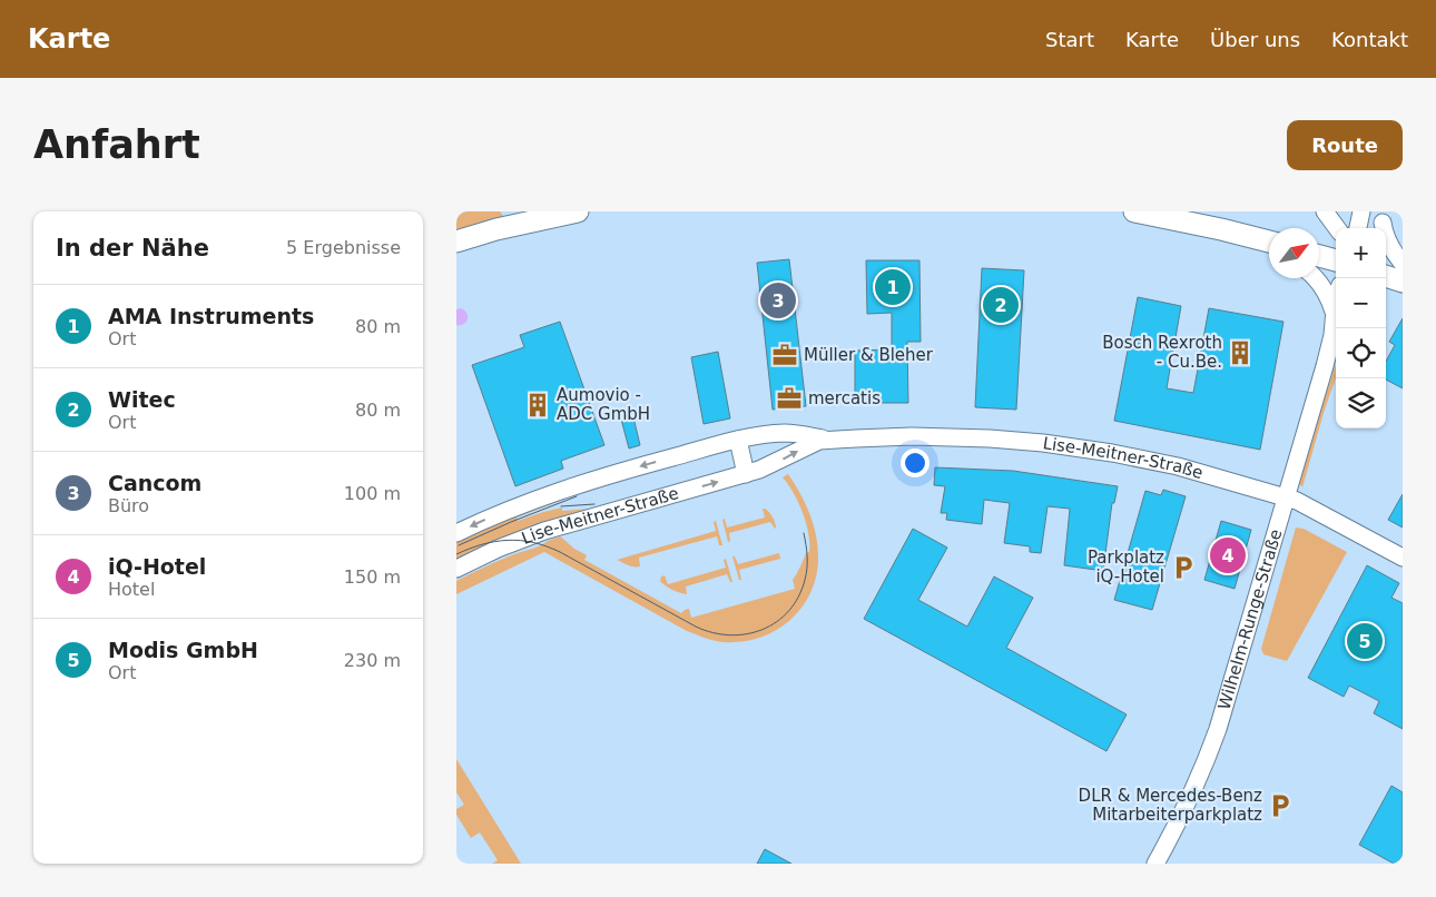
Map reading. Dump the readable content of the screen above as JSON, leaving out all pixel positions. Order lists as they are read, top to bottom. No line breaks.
{"streets":{"street":["Lise-Meitner-Straße","Wilhelm-Runge-Straße"]},"crossings":[["Lise-Meitner-Straße","Wilhelm-Runge-Straße"]],"places":{"building":["Bosch Rexroth - Cu.Be.","Aumovio - ADC GmbH"],"office":["Müller & Bleher","mercatis"],"parking":["Parkplatz iQ-Hotel","DLR & Mercedes-Benz Mitarbeiterparkplatz"]},"north":"top right","page":{"header":"Karte","nav":["Start","Karte","Über uns","Kontakt"],"buttons":"Route","title":"Anfahrt","heading":["In der Nähe","5 Ergebnisse"],"map_buttons":["+","−"],"pins":["1","3","2","4","5"],"list":[{"mark":"1","name":"AMA Instruments","note":"Ort","value":"80 m"},{"mark":"2","name":"Witec","note":"Ort","value":"80 m"},{"mark":"3","name":"Cancom","note":"Büro","value":"100 m"},{"mark":"4","name":"iQ-Hotel","note":"Hotel","value":"150 m"},{"mark":"5","name":"Modis GmbH","note":"Ort","value":"230 m"}]}}
